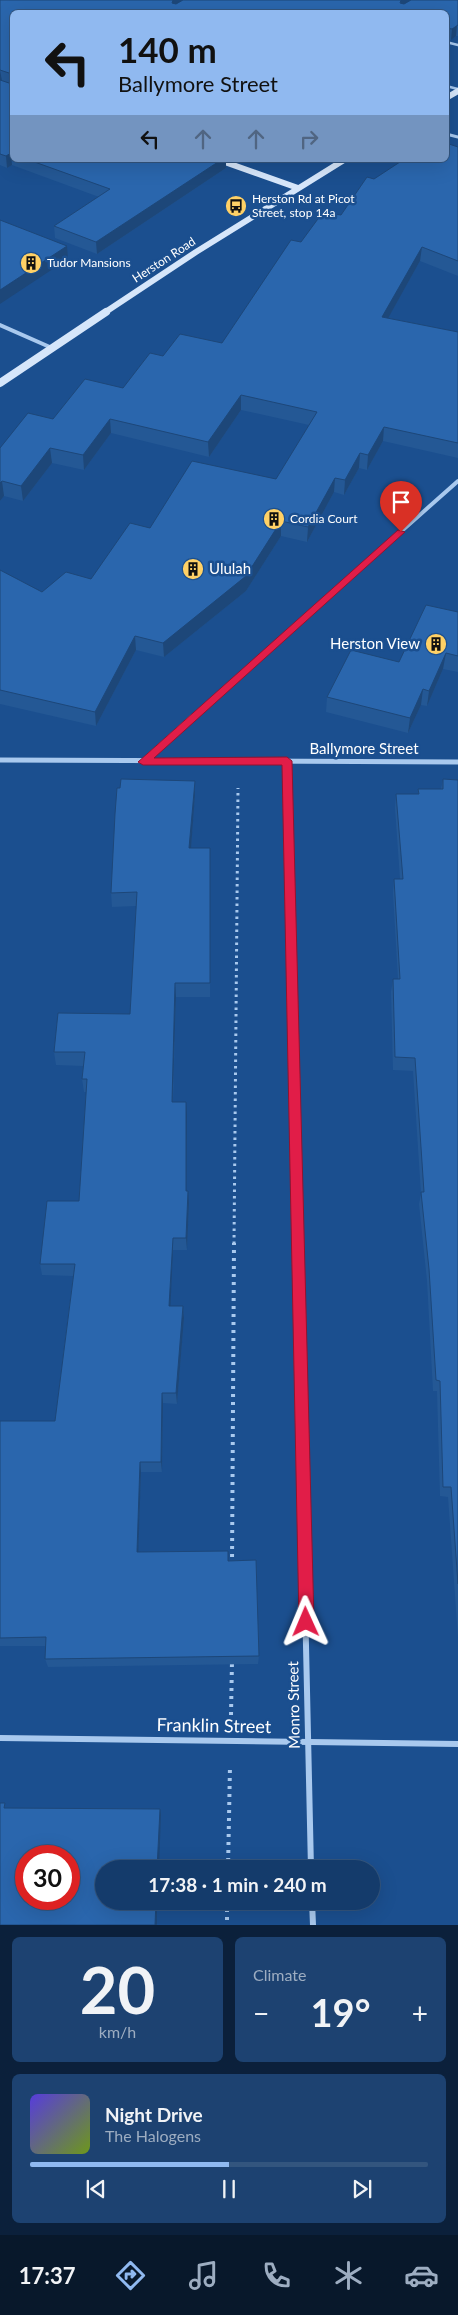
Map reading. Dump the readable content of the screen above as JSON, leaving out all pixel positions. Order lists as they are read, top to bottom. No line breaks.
{"streets":{"main road":["Herston Road"],"street":["Ballymore Street","Monro Street","Franklin Street"]},"crossings":[["Ballymore Street","Monro Street"],["Monro Street","Franklin Street"]],"places":{"bus stop":["Herston Rd at Picot Street, stop 14a"],"building":["Tudor Mansions","Cordia Court","Ululah","Herston View"]},"page":{"turn":["140 m","Ballymore Street"],"limit":"30","trip":"17:38 · 1 min · 240 m","tile":[["20","km/h"],"Climate"],"heat":["−","19°","+"],"song":["Night Drive","The Halogens"],"tabs":"17:37"}}
